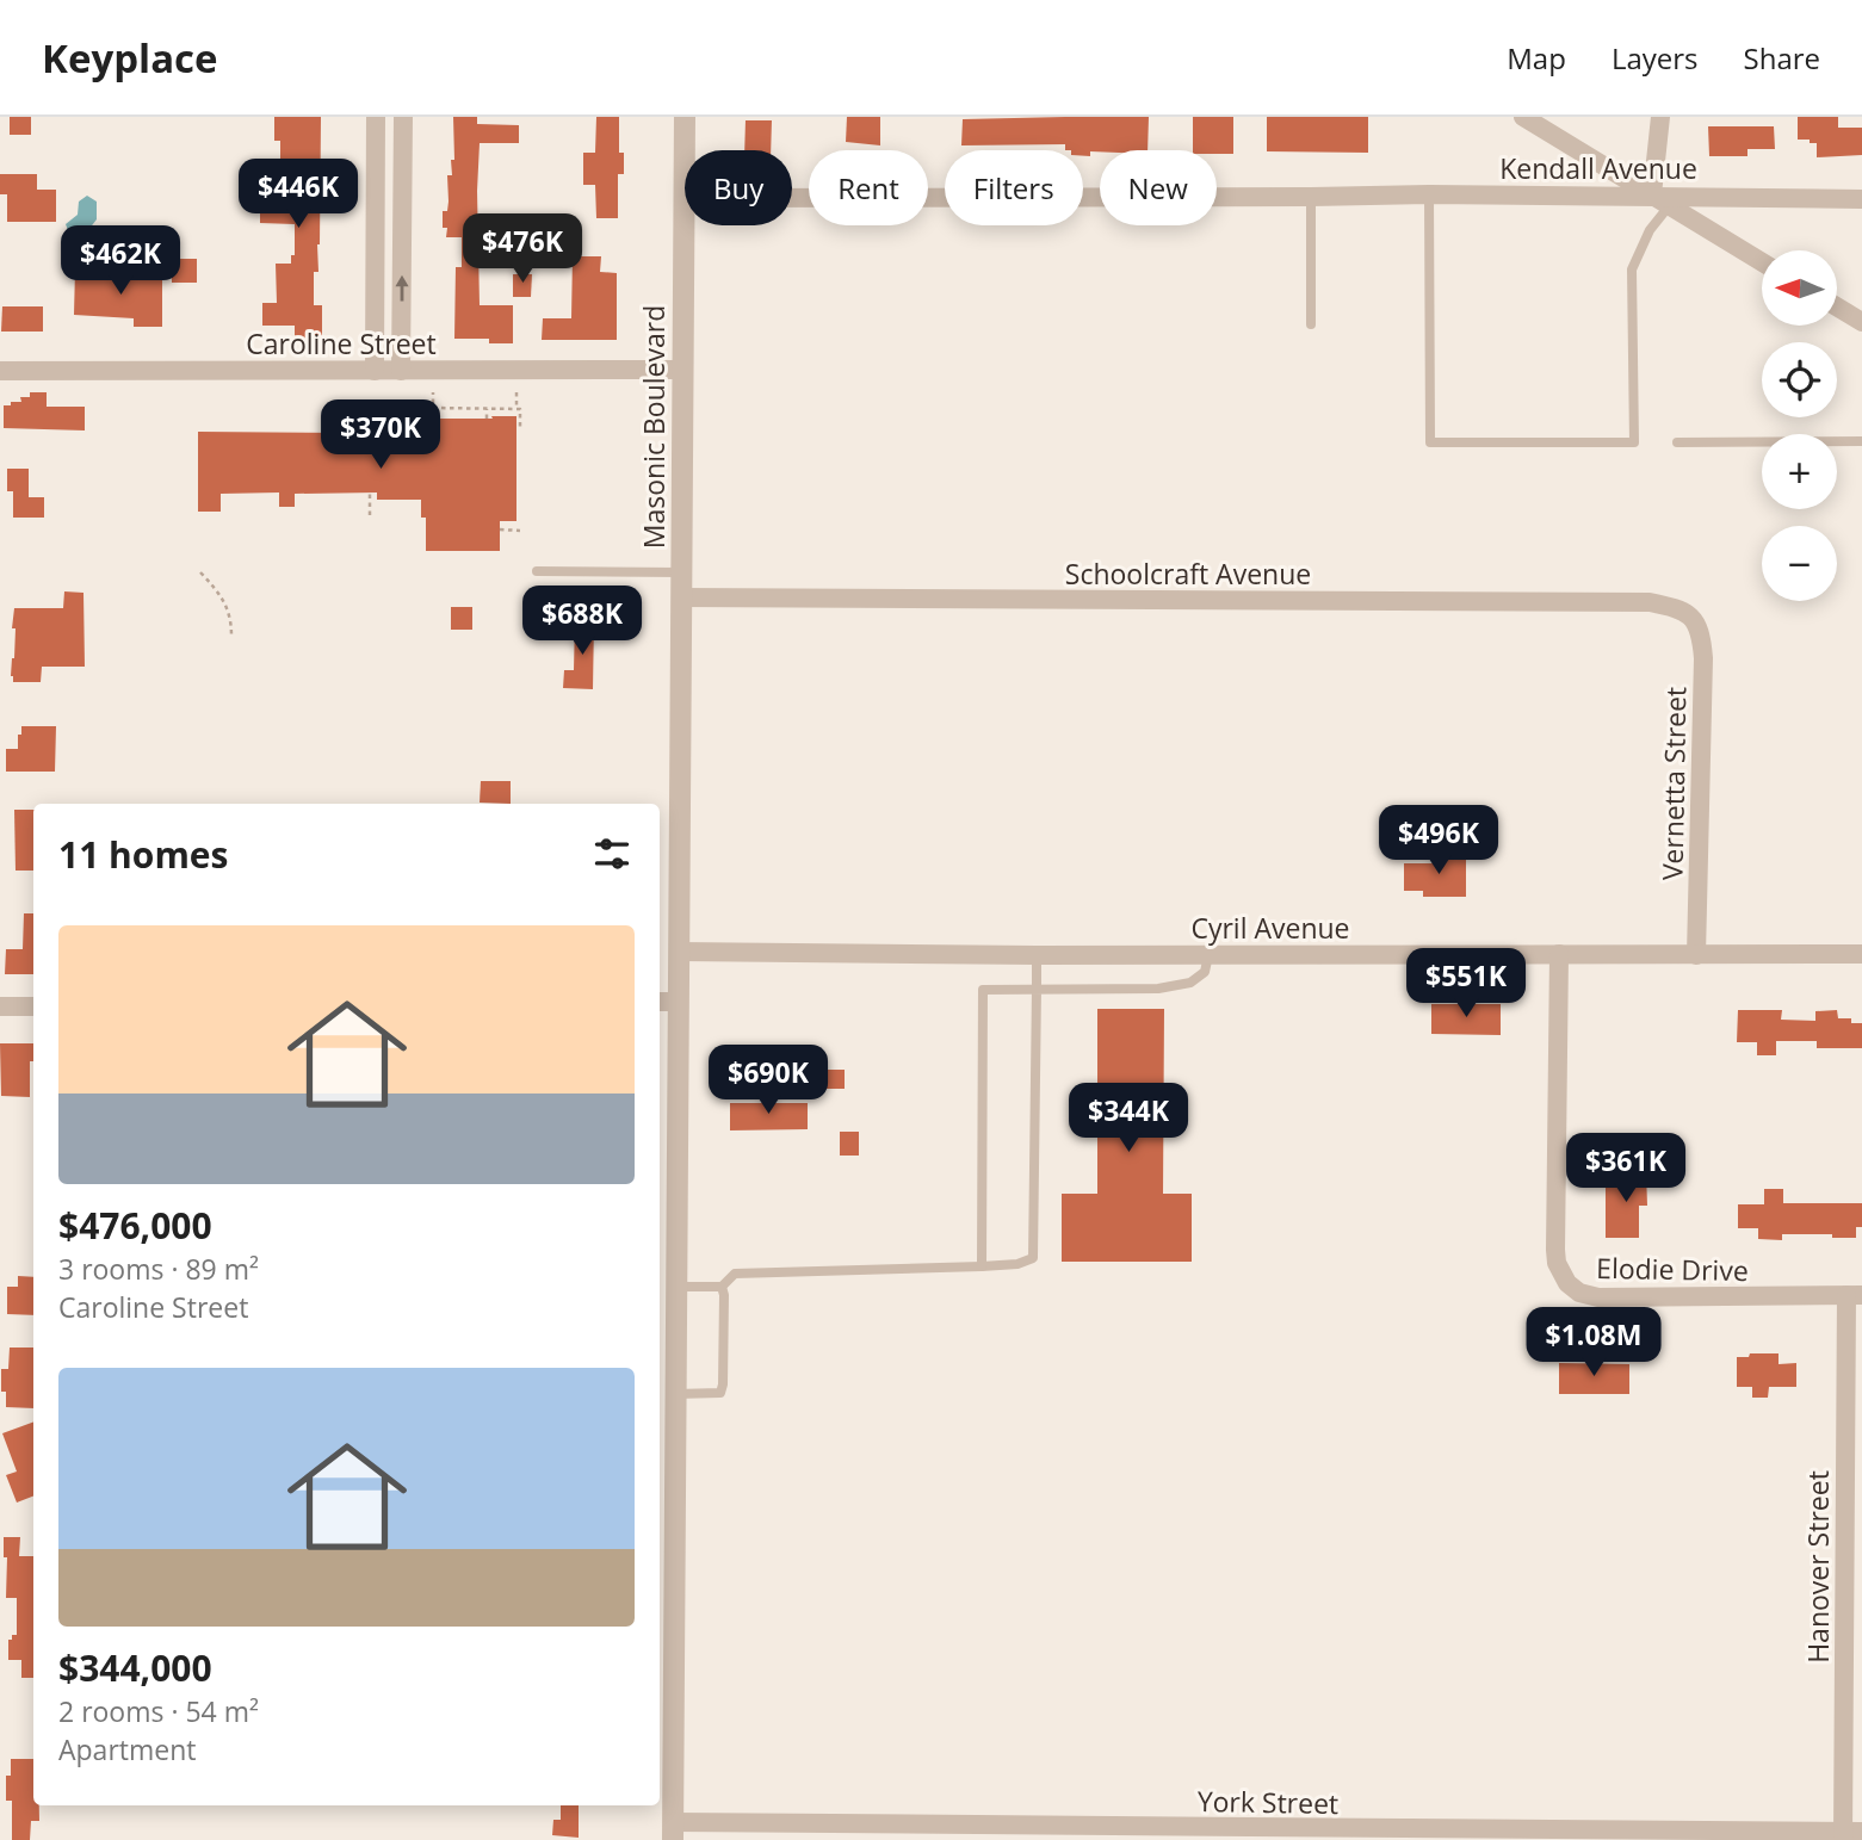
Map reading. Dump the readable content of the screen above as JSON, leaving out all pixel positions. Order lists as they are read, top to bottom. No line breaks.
{"streets":{"street":["Kendall Avenue","Caroline Street","Masonic Boulevard","Schoolcraft Avenue","Vernetta Street","Cyril Avenue","Elodie Drive","Hanover Street","York Street"]},"crossings":[["Kendall Avenue","Masonic Boulevard"],["Caroline Street","Masonic Boulevard"],["Masonic Boulevard","Schoolcraft Avenue"],["Masonic Boulevard","Cyril Avenue"],["Masonic Boulevard","York Street"],["Schoolcraft Avenue","Vernetta Street"],["Vernetta Street","Cyril Avenue"],["Cyril Avenue","Elodie Drive"],["Elodie Drive","Hanover Street"],["Hanover Street","York Street"]],"north":"left","page":{"header":"Keyplace","nav":["Map","Layers","Share"],"chip":["Buy","Rent","Filters","New"],"price":["$446K","$476K","$462K","$370K","$688K","$496K","$551K","$690K","$344K","$361K","$1.08M"],"map_buttons":["+","−"],"heading":"11 homes","list":[{"name":"$476,000","note":"3 rooms · 89 m² · Caroline Street"},{"name":"$344,000","note":"2 rooms · 54 m² · Apartment"}]}}
